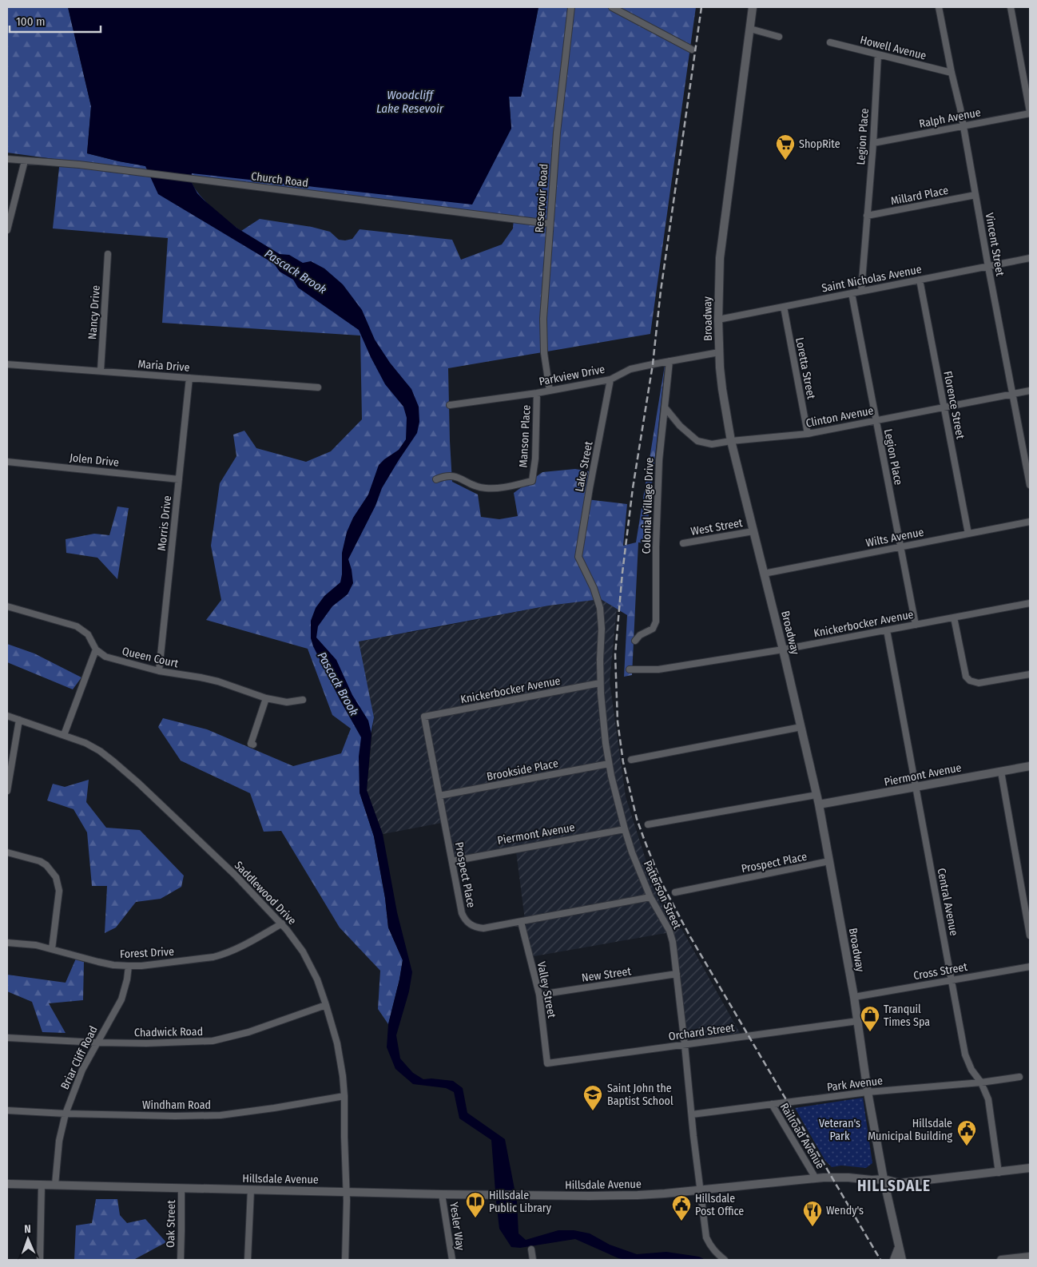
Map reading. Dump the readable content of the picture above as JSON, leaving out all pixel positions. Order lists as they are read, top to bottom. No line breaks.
{"streets":{"street":["Howell Avenue","Ralph Avenue","Legion Place","Church Road","Millard Place","Reservoir Road","Vincent Street","Saint Nicholas Avenue","Nancy Drive","Broadway","Maria Drive","Loretta Street","Parkview Drive","Florence Street","Clinton Avenue","Manson Place","Jolen Drive","Lake Street","Colonial Village Drive","Morris Drive","West Street","Wilts Avenue","Knickerbocker Avenue","Queen Court","Brookside Place","Piermont Avenue","Prospect Place","Saddlewood Drive","Patterson Street","Central Avenue","Forest Drive","Cross Street","New Street","Valley Street","Chadwick Road","Orchard Street","Briar Cliff Road","Park Avenue","Windham Road","Railroad Avenue","Hillsdale Avenue","Oak Street","Yesler Way"]},"crossings":[["Howell Avenue","Legion Place"],["Howell Avenue","Vincent Street"],["Ralph Avenue","Legion Place"],["Ralph Avenue","Vincent Street"],["Legion Place","Millard Place"],["Legion Place","Saint Nicholas Avenue"],["Legion Place","Clinton Avenue"],["Legion Place","Wilts Avenue"],["Legion Place","Knickerbocker Avenue"],["Church Road","Reservoir Road"],["Millard Place","Vincent Street"],["Reservoir Road","Parkview Drive"],["Vincent Street","Saint Nicholas Avenue"],["Vincent Street","Clinton Avenue"],["Saint Nicholas Avenue","Broadway"],["Saint Nicholas Avenue","Loretta Street"],["Saint Nicholas Avenue","Florence Street"],["Nancy Drive","Maria Drive"],["Broadway","Parkview Drive"],["Broadway","Clinton Avenue"],["Broadway","West Street"],["Broadway","Wilts Avenue"],["Broadway","Knickerbocker Avenue"],["Broadway","Piermont Avenue"],["Broadway","Prospect Place"],["Broadway","Cross Street"],["Broadway","Orchard Street"],["Broadway","Park Avenue"],["Broadway","Hillsdale Avenue"],["Maria Drive","Morris Drive"],["Loretta Street","Clinton Avenue"],["Parkview Drive","Manson Place"],["Parkview Drive","Lake Street"],["Parkview Drive","Colonial Village Drive"],["Florence Street","Clinton Avenue"],["Florence Street","Wilts Avenue"],["Clinton Avenue","Colonial Village Drive"],["Jolen Drive","Morris Drive"],["Lake Street","Patterson Street"],["Morris Drive","Queen Court"],["Knickerbocker Avenue","Prospect Place"],["Knickerbocker Avenue","Patterson Street"],["Knickerbocker Avenue","Central Avenue"],["Brookside Place","Prospect Place"],["Brookside Place","Patterson Street"],["Piermont Avenue","Prospect Place"],["Piermont Avenue","Patterson Street"],["Piermont Avenue","Central Avenue"],["Prospect Place","Patterson Street"],["Prospect Place","Valley Street"],["Saddlewood Drive","Forest Drive"],["Saddlewood Drive","Chadwick Road"],["Saddlewood Drive","Windham Road"],["Saddlewood Drive","Hillsdale Avenue"],["Patterson Street","New Street"],["Patterson Street","Orchard Street"],["Patterson Street","Park Avenue"],["Patterson Street","Hillsdale Avenue"],["Central Avenue","Cross Street"],["Central Avenue","Park Avenue"],["Central Avenue","Hillsdale Avenue"],["Forest Drive","Briar Cliff Road"],["New Street","Valley Street"],["Valley Street","Orchard Street"],["Chadwick Road","Briar Cliff Road"],["Briar Cliff Road","Windham Road"],["Briar Cliff Road","Hillsdale Avenue"],["Park Avenue","Railroad Avenue"],["Railroad Avenue","Hillsdale Avenue"],["Hillsdale Avenue","Oak Street"],["Hillsdale Avenue","Yesler Way"]],"districts":["HILLSDALE"],"water":["Woodcliff Lake Resevoir","Pascack Brook"],"parks":["Veteran's Park"],"places":{"supermarket":["ShopRite"],"shop":["Tranquil Times Spa"],"school or university":["Saint John the Baptist School"],"public building":["Hillsdale Municipal Building","Hillsdale Post Office"],"library":["Hillsdale Public Library"],"restaurant":["Wendy's"]},"scale_bar":"100 m","north":"top"}
